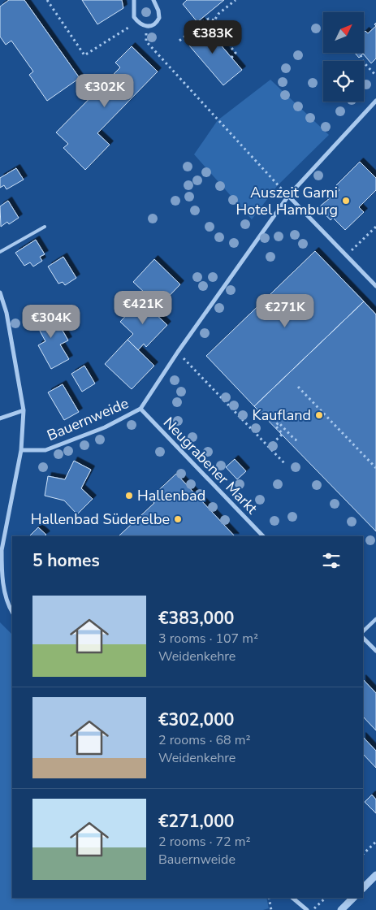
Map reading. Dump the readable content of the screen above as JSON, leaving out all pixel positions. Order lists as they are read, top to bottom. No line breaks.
{"streets":{"street":["Bauernweide","Neugrabener Markt"]},"crossings":[["Bauernweide","Neugrabener Markt"]],"places":["Auszeit Garni Hotel Hamburg","Kaufland","Hallenbad","Hallenbad Süderelbe"],"north":"top right","page":{"price":["€383K","€302K","€421K","€271K","€304K"],"heading":"5 homes","list":[{"name":"€383,000","note":"3 rooms · 107 m² · Weidenkehre"},{"name":"€302,000","note":"2 rooms · 68 m² · Weidenkehre"},{"name":"€271,000","note":"2 rooms · 72 m² · Bauernweide"}]}}
